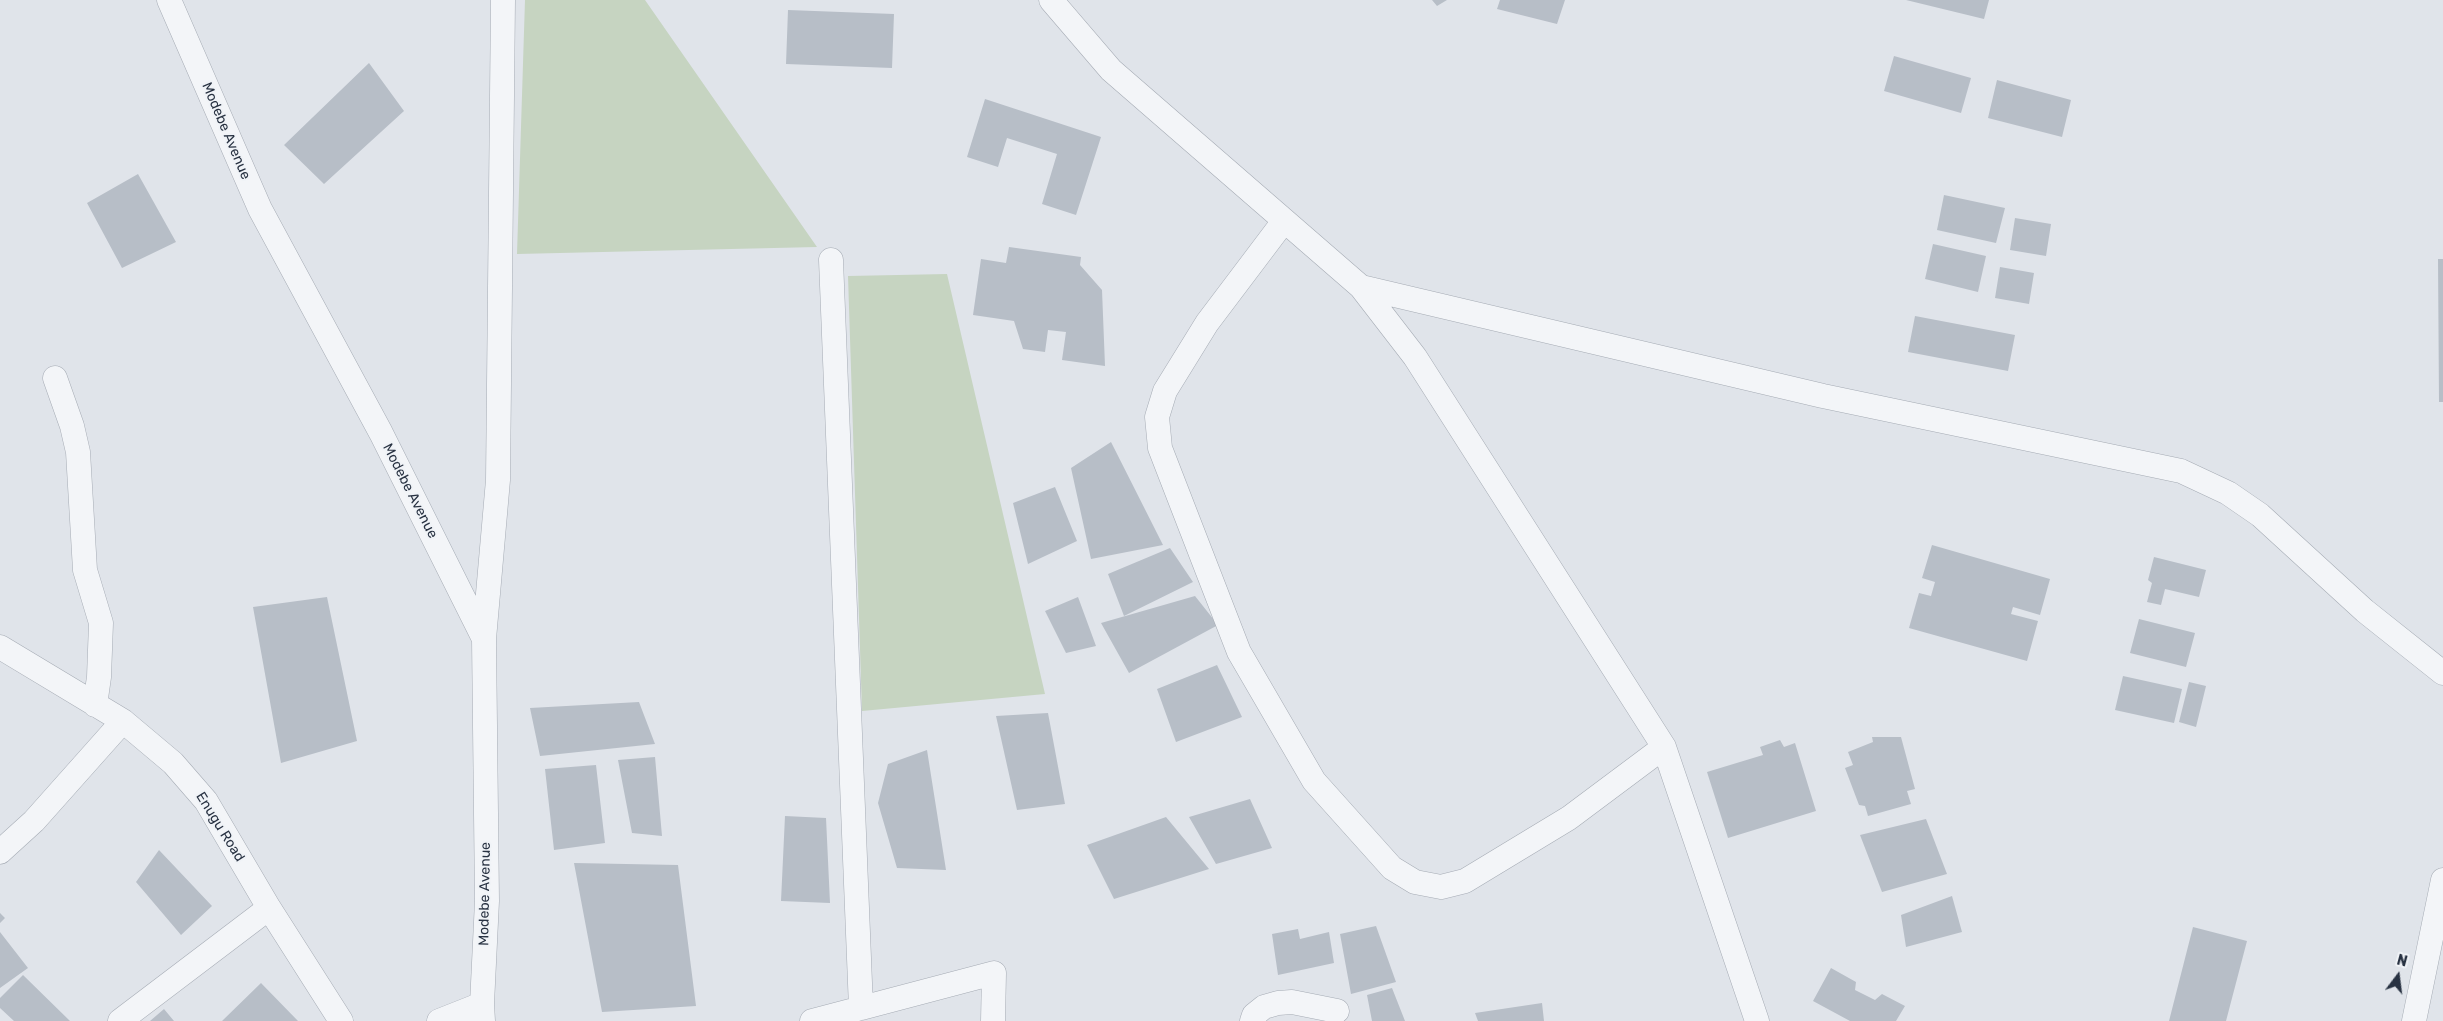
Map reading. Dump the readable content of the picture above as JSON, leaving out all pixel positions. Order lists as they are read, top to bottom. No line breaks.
{"streets":{"street":["Modebe Avenue","Enugu Road"]},"north":"top"}
